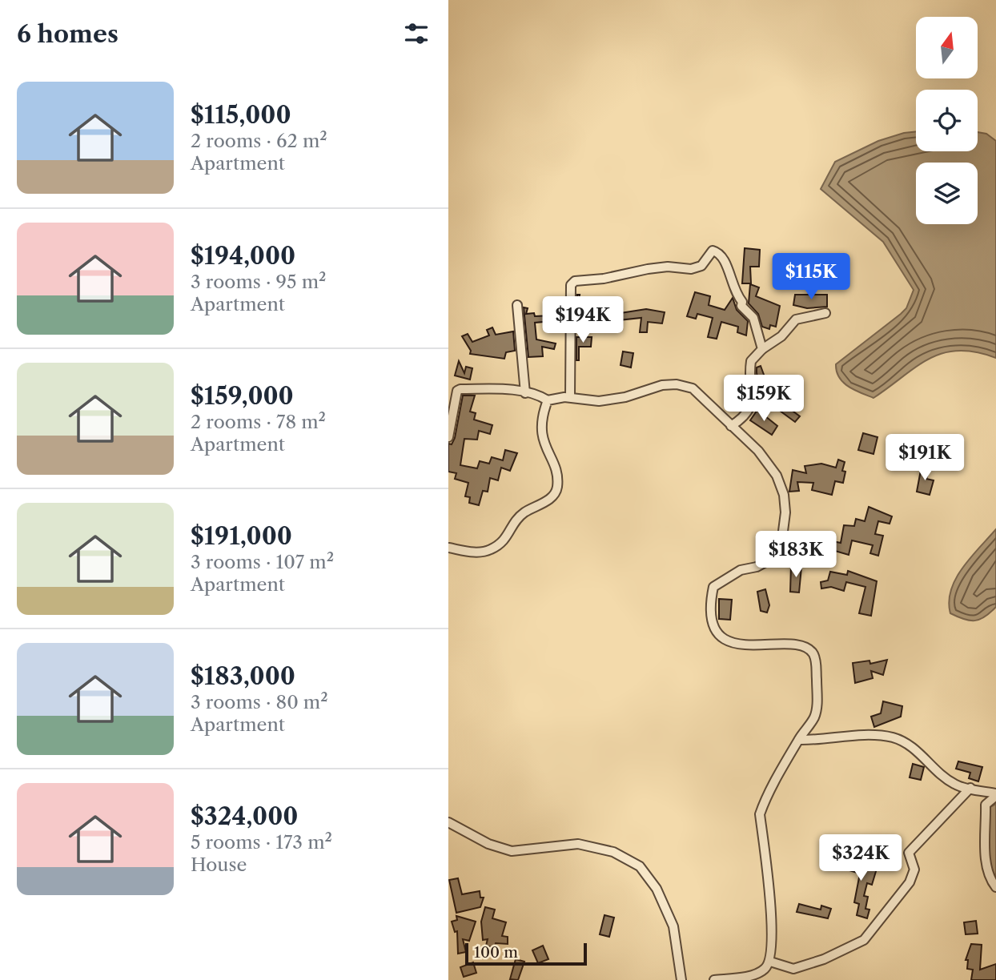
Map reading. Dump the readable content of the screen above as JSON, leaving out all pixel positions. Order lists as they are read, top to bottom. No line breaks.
{"scale_bar":"100 m","north":"top","page":{"heading":"6 homes","list":[{"name":"$115,000","note":"2 rooms · 62 m² · Apartment"},{"name":"$194,000","note":"3 rooms · 95 m² · Apartment"},{"name":"$159,000","note":"2 rooms · 78 m² · Apartment"},{"name":"$191,000","note":"3 rooms · 107 m² · Apartment"},{"name":"$183,000","note":"3 rooms · 80 m² · Apartment"},{"name":"$324,000","note":"5 rooms · 173 m² · House"}],"price":["$115K","$194K","$159K","$191K","$183K","$324K"],"scale":"100 m"}}
